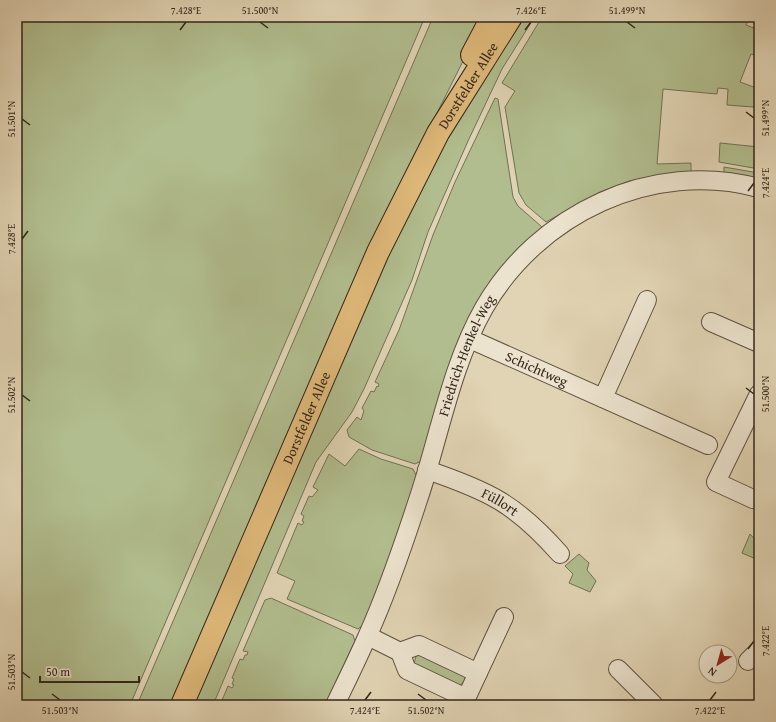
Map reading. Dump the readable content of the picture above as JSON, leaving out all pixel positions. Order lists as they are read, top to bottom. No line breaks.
{"streets":{"main road":["Dorstfelder Allee"],"street":["Friedrich-Henkel-Weg","Schichtweg","Füllort"]},"crossings":[["Friedrich-Henkel-Weg","Schichtweg"],["Friedrich-Henkel-Weg","Füllort"]],"scale_bar":"50 m","north":"bottom left","coordinates":["7.428°E","51.500°N","7.426°E","51.499°N","51.501°N","7.424°E","51.502°N","7.422°E","51.503°N"]}
